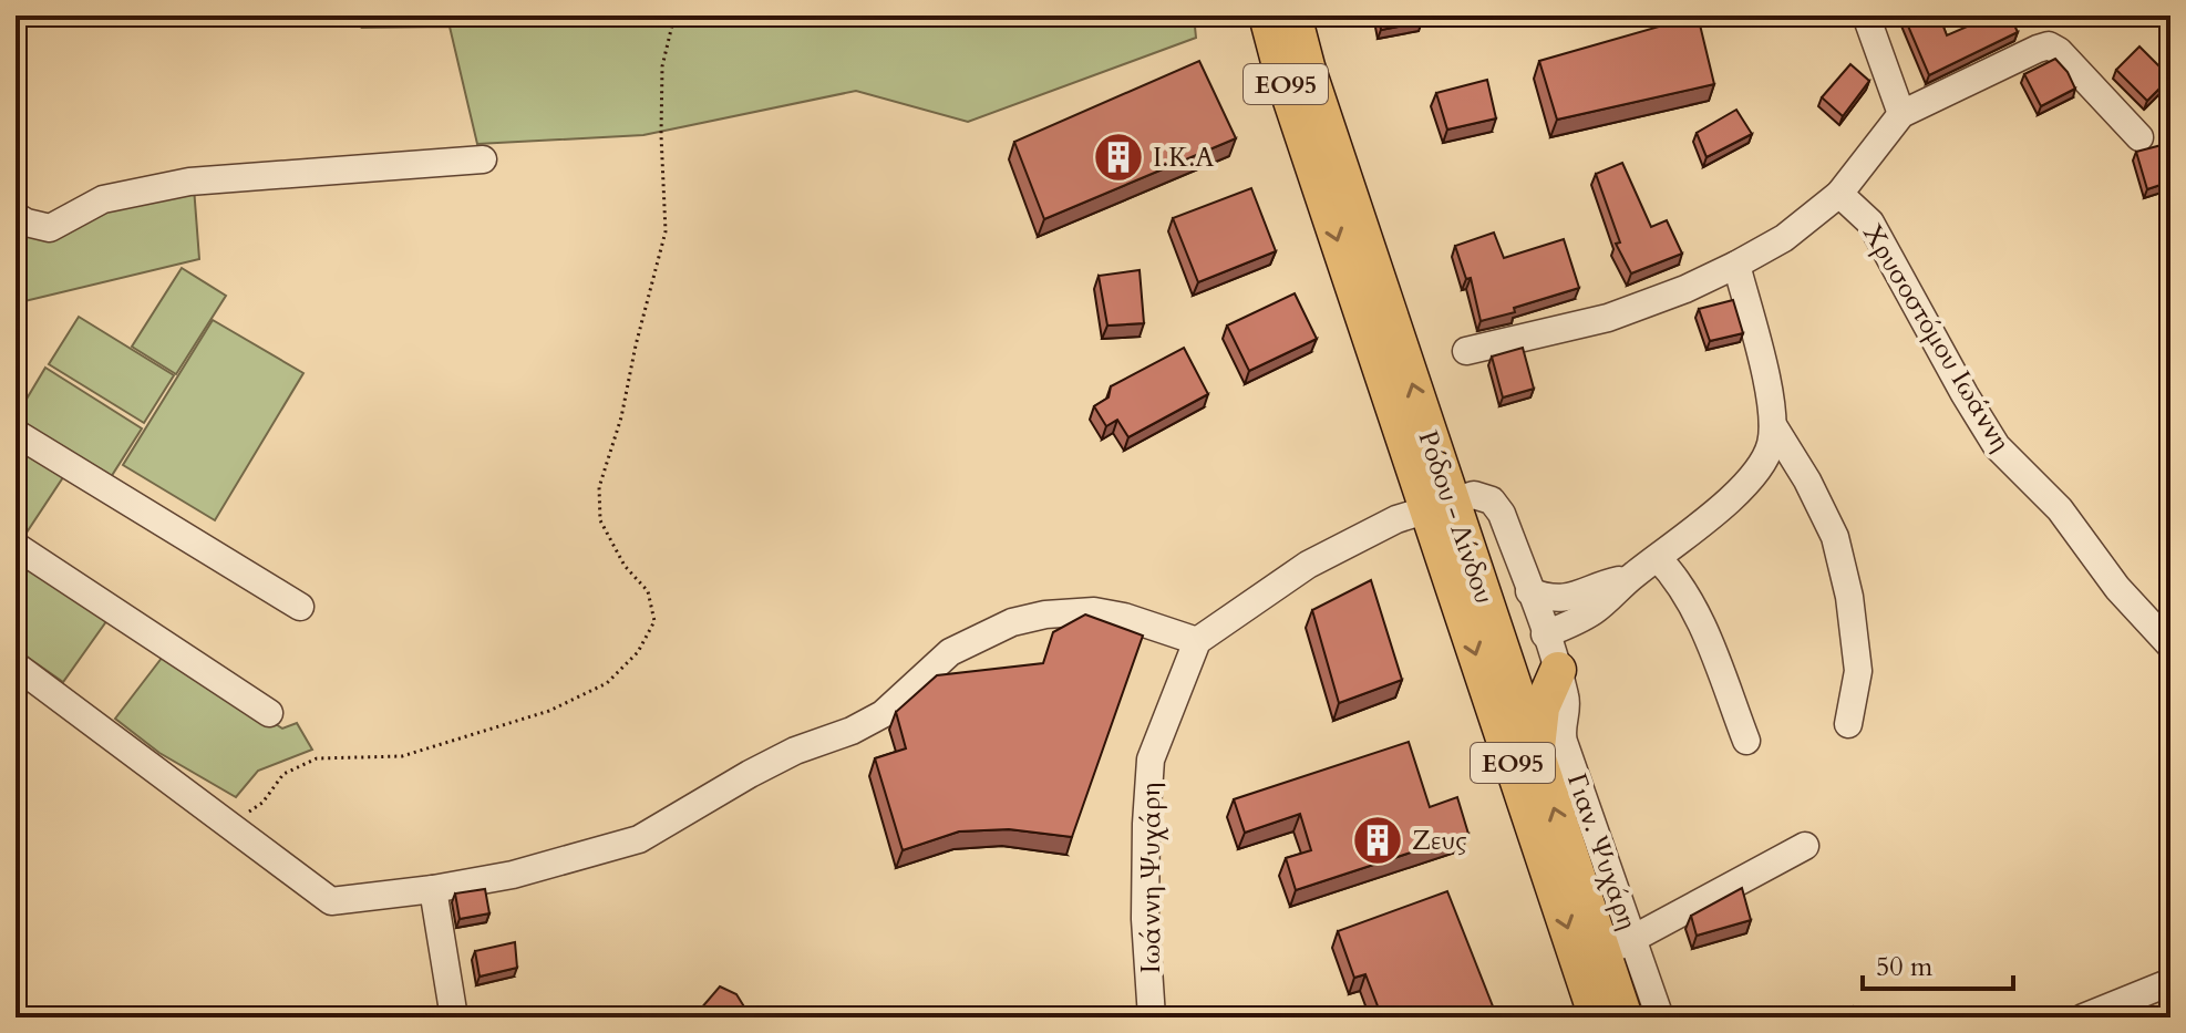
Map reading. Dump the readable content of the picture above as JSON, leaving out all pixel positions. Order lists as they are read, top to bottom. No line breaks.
{"streets":{"main road":["ΕΟ95","Ρόδου - Λίνδου"],"street":["Χρυσοστόμου Ιωάννη","Γιαν. Ψυχάρη","Ιωάννη Ψυχάρη"]},"crossings":[["Ρόδου - Λίνδου","Γιαν. Ψυχάρη"]],"places":{"building":["Ι.Κ.Α","Ζευς"]},"scale_bar":"50 m"}
